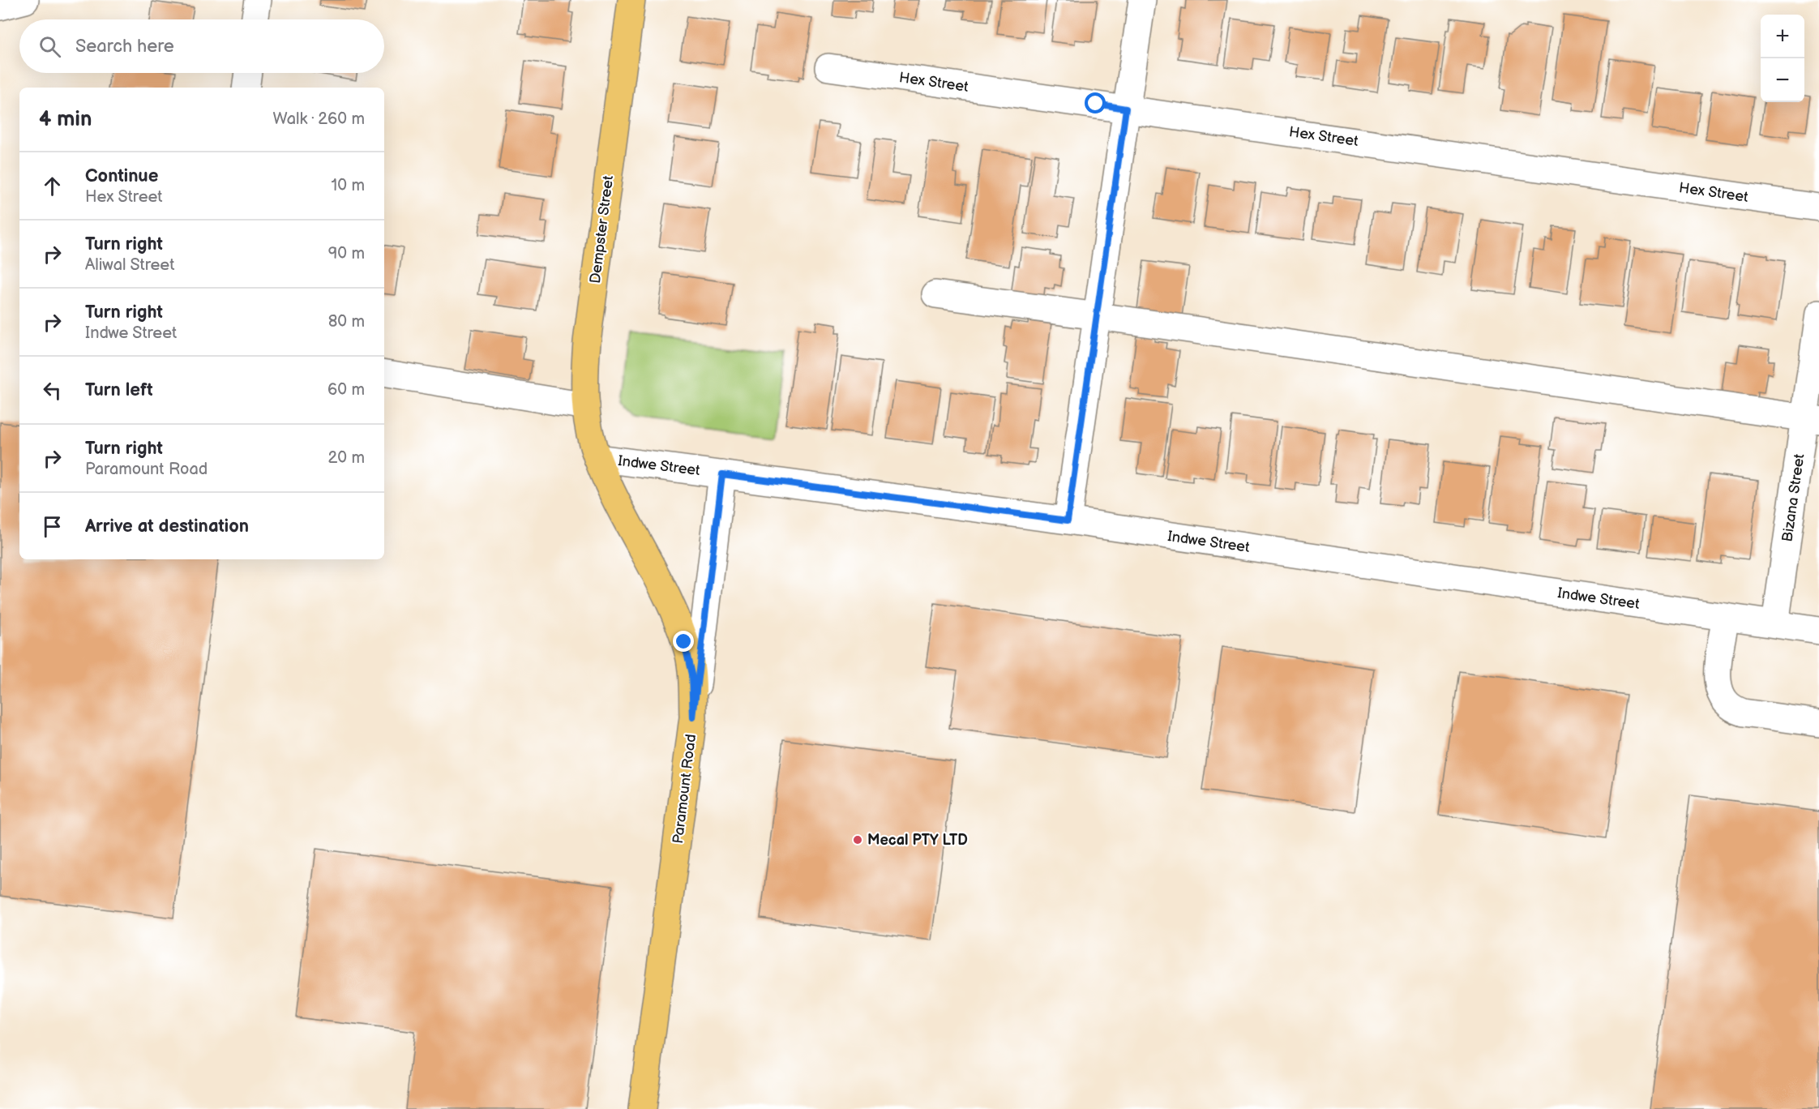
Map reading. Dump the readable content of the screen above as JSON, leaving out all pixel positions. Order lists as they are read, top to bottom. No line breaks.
{"streets":{"main road":["Dempster Street","Paramount Road"],"street":["Hex Street","Indwe Street","Bizana Street"]},"crossings":[["Dempster Street","Indwe Street"],["Dempster Street","Paramount Road"],["Indwe Street","Bizana Street"],["Indwe Street","Paramount Road"]],"places":["Mecal PTY LTD"],"page":{"map_buttons":["+","−"],"search":"Search here","heading":["4 min","Walk · 260 m"],"list":[["Continue","Hex Street","10 m"],["Turn right","Aliwal Street","90 m"],["Turn right","Indwe Street","80 m"],["Turn left","60 m"],["Turn right","Paramount Road","20 m"],"Arrive at destination"]}}
